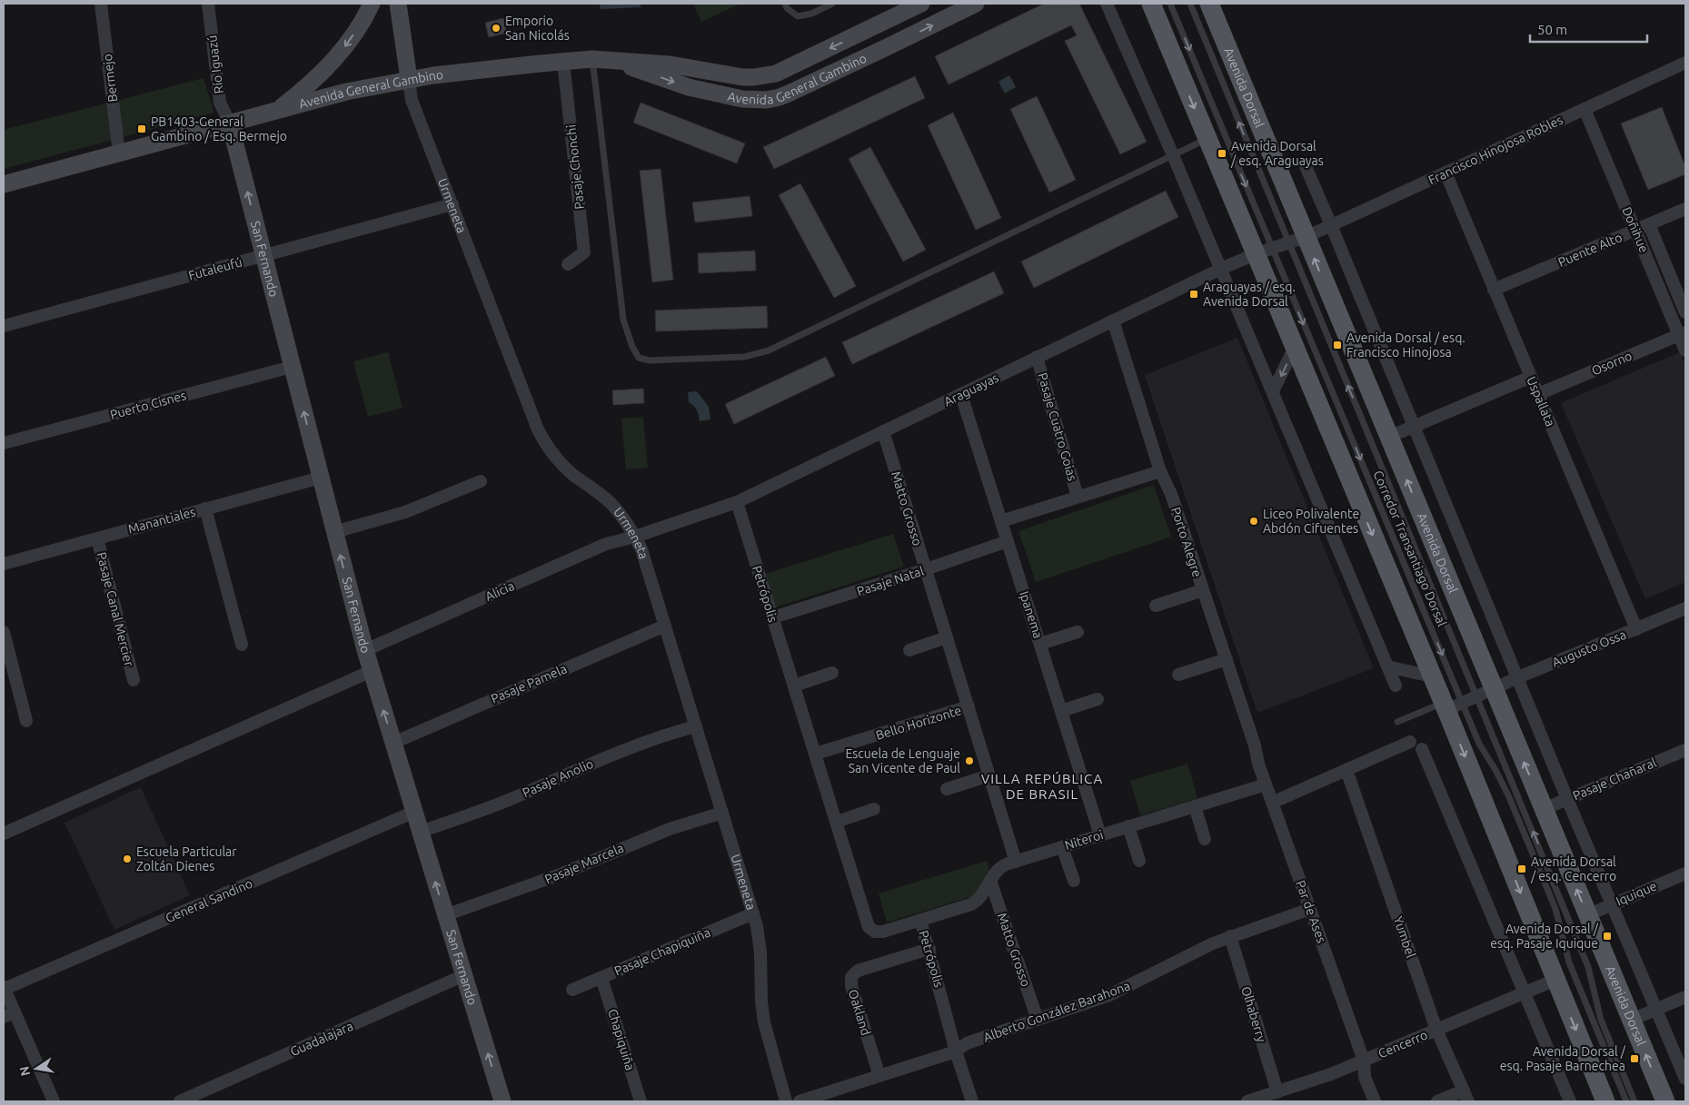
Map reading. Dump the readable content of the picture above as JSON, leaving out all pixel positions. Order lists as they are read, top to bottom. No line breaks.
{"streets":{"main road":["Avenida Dorsal"],"street":["Río Iguazú","Avenida General Gambino","Bermejo","Francisco Hinojosa Robles","Pasaje Chonchi","Urmeneta","Doñihue","Puente Alto","San Fernando","Futaleufú","Osorno","Araguayas","Uspallata","Puerto Cisnes","Pasaje Cuatro Goias","Matto Grosso","Manantiales","Porto Alegre","Pasaje Natal","Alicia","Petrópolis","Pasaje Canal Mercier","Ipanema","Augusto Ossa","Pasaje Pamela","Bello Horizonte","Pasaje Anolio","Pasaje Chañaral","Niteroi","Pasaje Marcela","Iquique","General Sandino","Par de Ases","Yumbel","Pasaje Chapiquiña","Alberto González Barahona","Oakland","Olhaberry","Guadalajara","Chapiquiña","Cencerro"],"lane":["Corredor Transantiago Dorsal"]},"crossings":[["Río Iguazú","Avenida General Gambino"],["Río Iguazú","San Fernando"],["Avenida General Gambino","Bermejo"],["Avenida General Gambino","Pasaje Chonchi"],["Avenida General Gambino","Urmeneta"],["Avenida General Gambino","San Fernando"],["Avenida Dorsal","Francisco Hinojosa Robles"],["Avenida Dorsal","Araguayas"],["Avenida Dorsal","Corredor Transantiago Dorsal"],["Avenida Dorsal","Augusto Ossa"],["Avenida Dorsal","Pasaje Chañaral"],["Avenida Dorsal","Iquique"],["Francisco Hinojosa Robles","Doñihue"],["Francisco Hinojosa Robles","Araguayas"],["Francisco Hinojosa Robles","Uspallata"],["Francisco Hinojosa Robles","Corredor Transantiago Dorsal"],["Urmeneta","Futaleufú"],["Urmeneta","Araguayas"],["Urmeneta","Alicia"],["Urmeneta","Pasaje Pamela"],["Urmeneta","Pasaje Anolio"],["Urmeneta","Pasaje Marcela"],["Urmeneta","Pasaje Chapiquiña"],["Doñihue","Puente Alto"],["Doñihue","Osorno"],["Puente Alto","Uspallata"],["San Fernando","Futaleufú"],["San Fernando","Puerto Cisnes"],["San Fernando","Manantiales"],["San Fernando","Alicia"],["San Fernando","Pasaje Pamela"],["San Fernando","Pasaje Anolio"],["San Fernando","Pasaje Marcela"],["San Fernando","General Sandino"],["San Fernando","Guadalajara"],["Osorno","Uspallata"],["Araguayas","Pasaje Cuatro Goias"],["Araguayas","Matto Grosso"],["Araguayas","Porto Alegre"],["Araguayas","Corredor Transantiago Dorsal"],["Araguayas","Alicia"],["Araguayas","Petrópolis"],["Araguayas","Ipanema"],["Uspallata","Augusto Ossa"],["Matto Grosso","Pasaje Natal"],["Matto Grosso","Bello Horizonte"],["Matto Grosso","Niteroi"],["Matto Grosso","Alberto González Barahona"],["Manantiales","Pasaje Canal Mercier"],["Porto Alegre","Par de Ases"],["Corredor Transantiago Dorsal","Augusto Ossa"],["Pasaje Natal","Petrópolis"],["Pasaje Natal","Ipanema"],["Petrópolis","Bello Horizonte"],["Petrópolis","Niteroi"],["Petrópolis","Alberto González Barahona"],["Petrópolis","Oakland"],["Ipanema","Niteroi"],["Niteroi","Par de Ases"],["Par de Ases","Alberto González Barahona"],["Par de Ases","Cencerro"],["Yumbel","Cencerro"],["Pasaje Chapiquiña","Chapiquiña"],["Alberto González Barahona","Oakland"],["Alberto González Barahona","Olhaberry"],["Olhaberry","Cencerro"]],"one_way":["San Fernando"],"districts":["VILLA REPÚBLICA DE BRASIL"],"places":{"other":["Emporio San Nicolás","Liceo Polivalente Abdón Cifuentes","Escuela de Lenguaje San Vicente de Paul","Escuela Particular Zoltán Dienes"],"transit":["PB1403-General Gambino / Esq. Bermejo","Avenida Dorsal / esq. Araguayas","Araguayas / esq. Avenida Dorsal","Avenida Dorsal / esq. Francisco Hinojosa","Avenida Dorsal / esq. Cencerro","Avenida Dorsal / esq. Pasaje Iquique","Avenida Dorsal / esq. Pasaje Barnechea"]},"scale_bar":"50 m","north":"left"}
